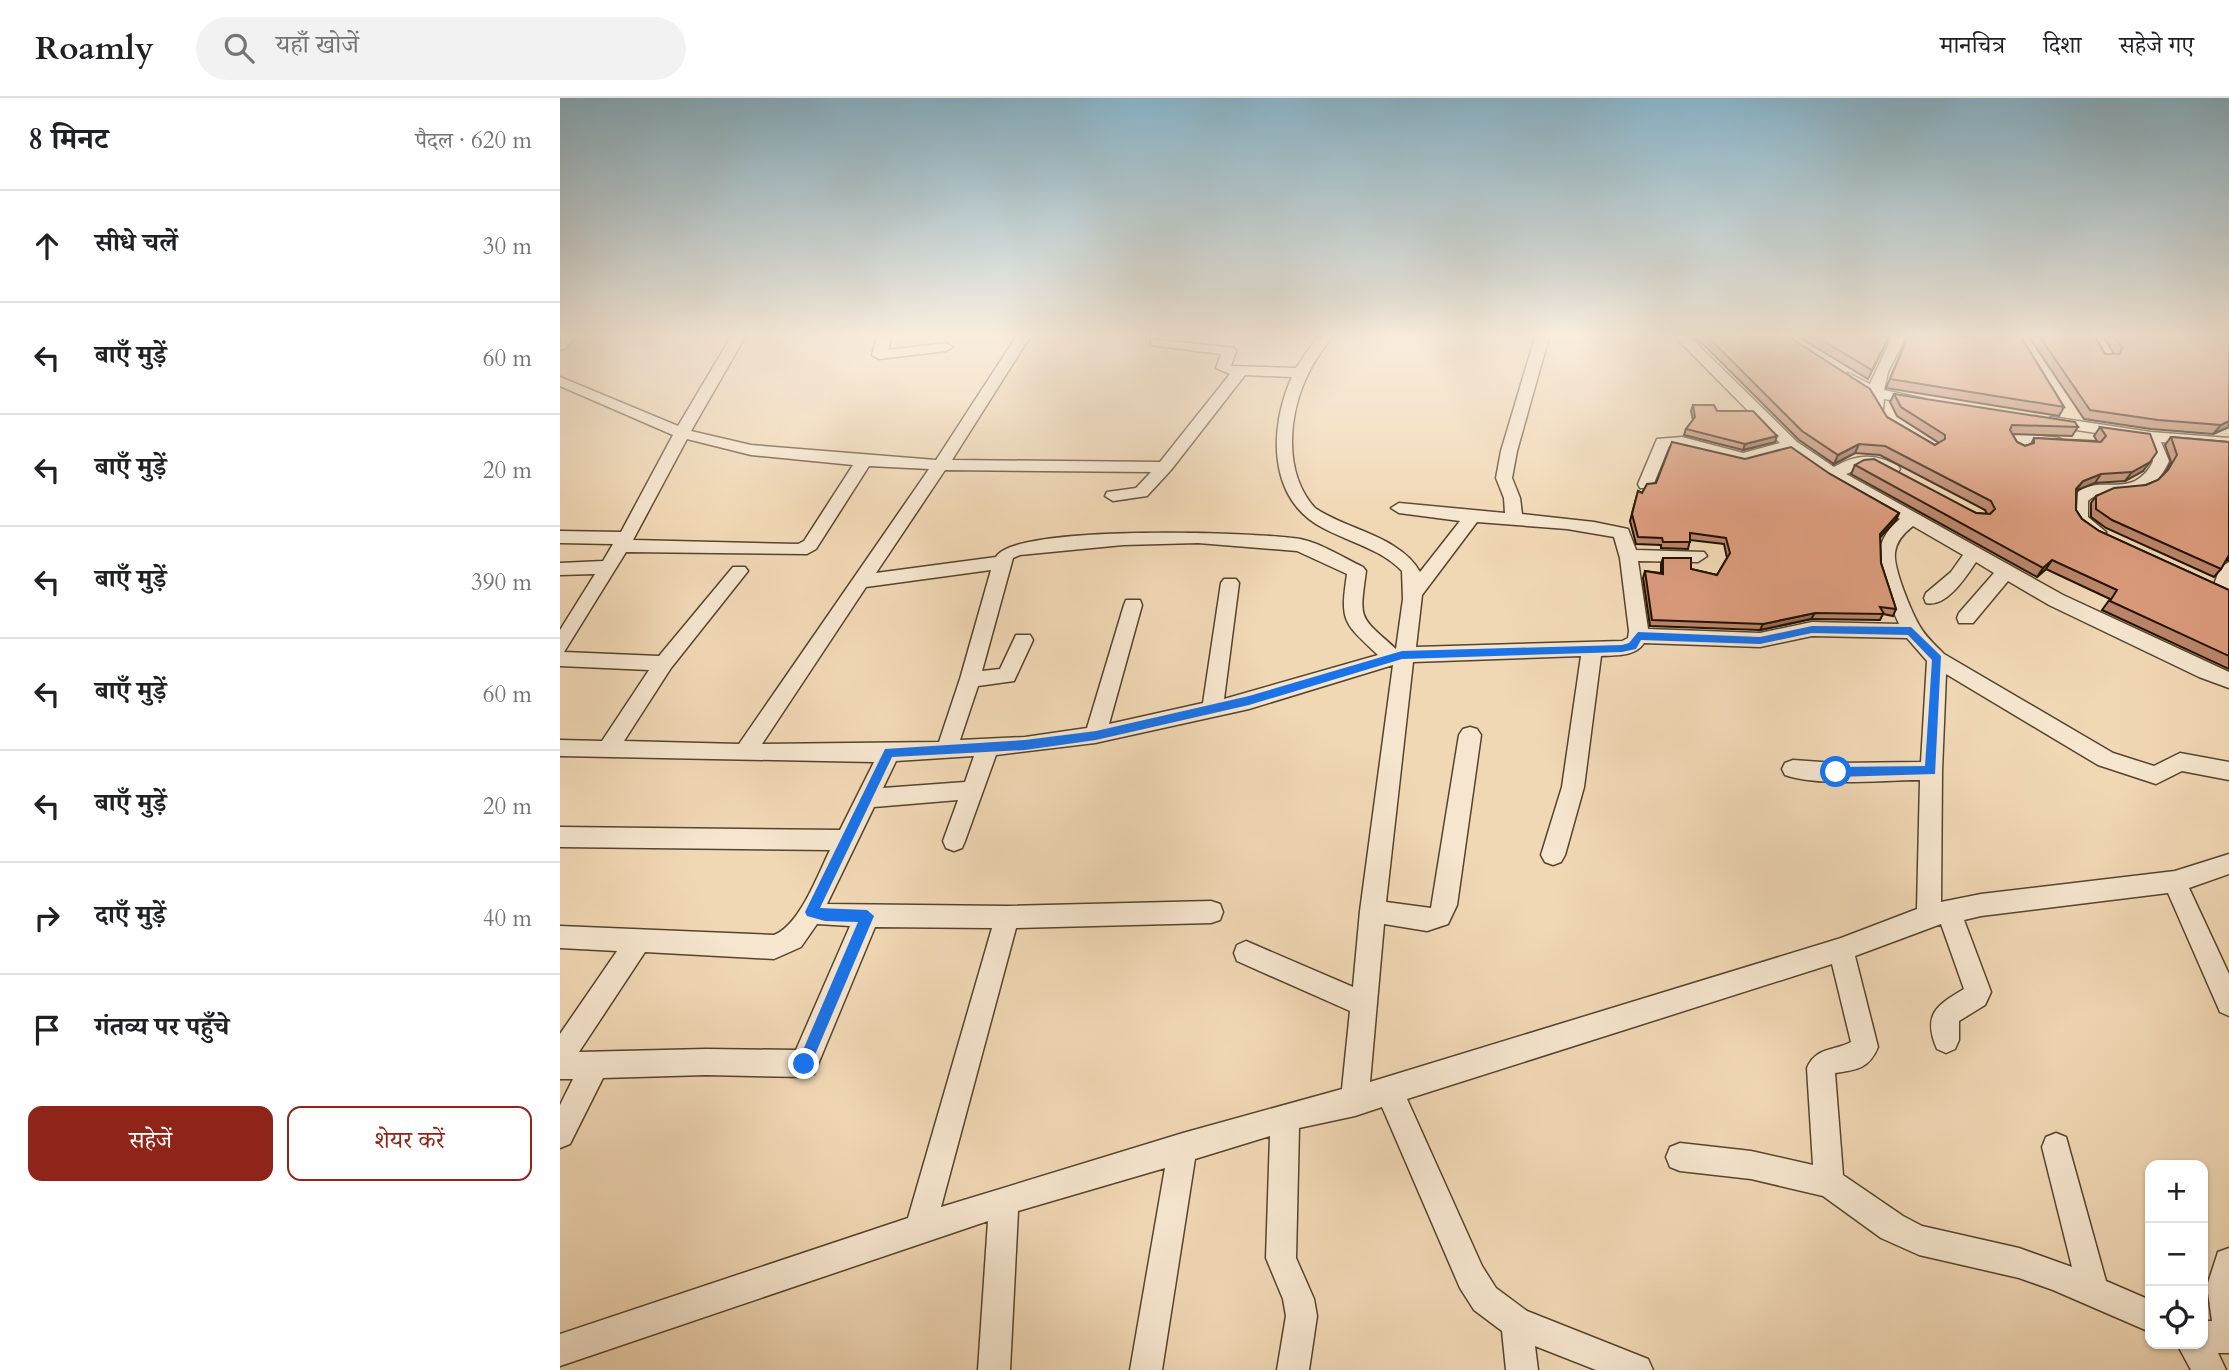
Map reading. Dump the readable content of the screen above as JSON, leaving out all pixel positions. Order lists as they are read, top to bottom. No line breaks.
{"page":{"header":"Roamly","search":"यहाँ खोजें","nav":["मानचित्र","दिशा","सहेजे गए"],"heading":["8 मिनट","पैदल · 620 m"],"list":[["सीधे चलें","30 m"],["बाएँ मुड़ें","60 m"],["बाएँ मुड़ें","20 m"],["बाएँ मुड़ें","390 m"],["बाएँ मुड़ें","60 m"],["बाएँ मुड़ें","20 m"],["दाएँ मुड़ें","40 m"],"गंतव्य पर पहुँचे"],"buttons":["सहेजें","शेयर करें"],"map_buttons":["+","−"]}}
